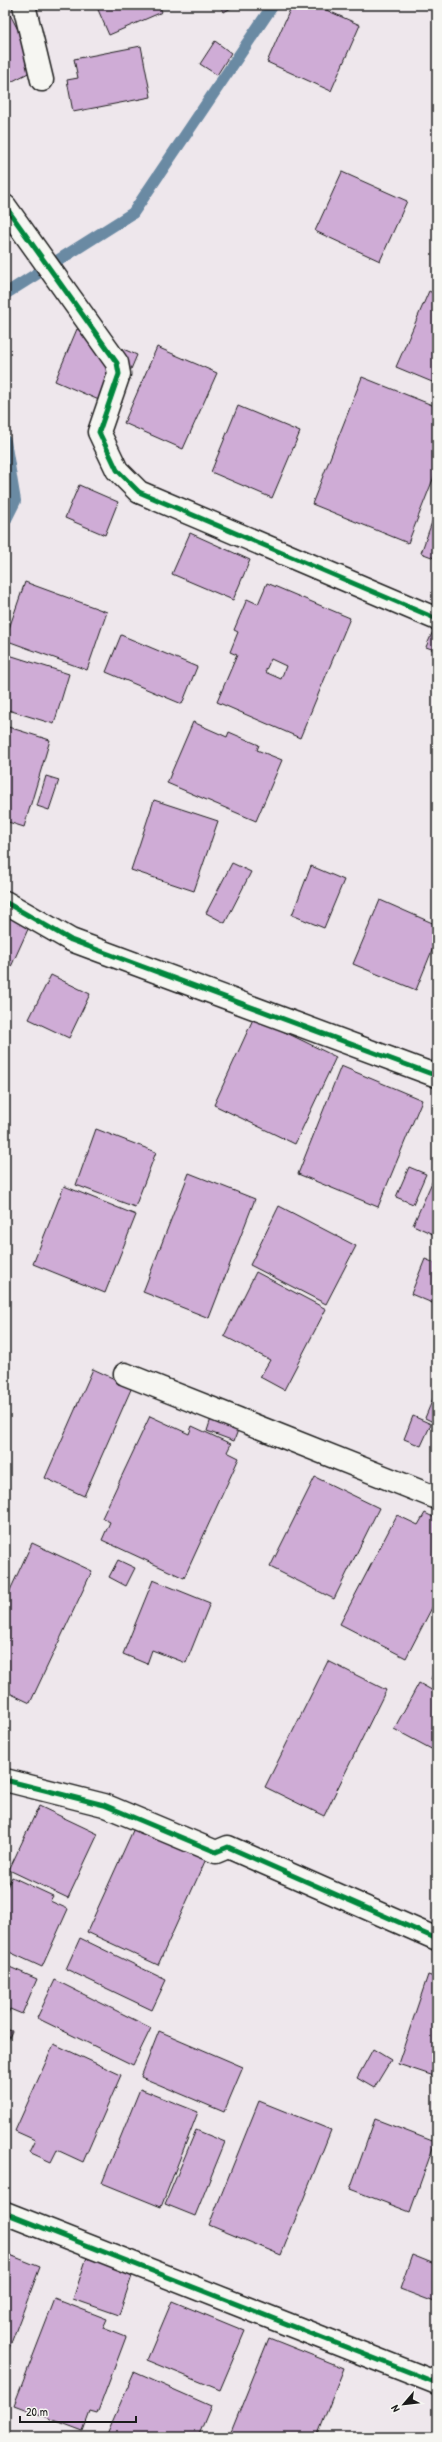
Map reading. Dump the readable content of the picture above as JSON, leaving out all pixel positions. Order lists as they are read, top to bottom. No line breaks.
{"scale_bar":"20 m","north":"bottom left"}
